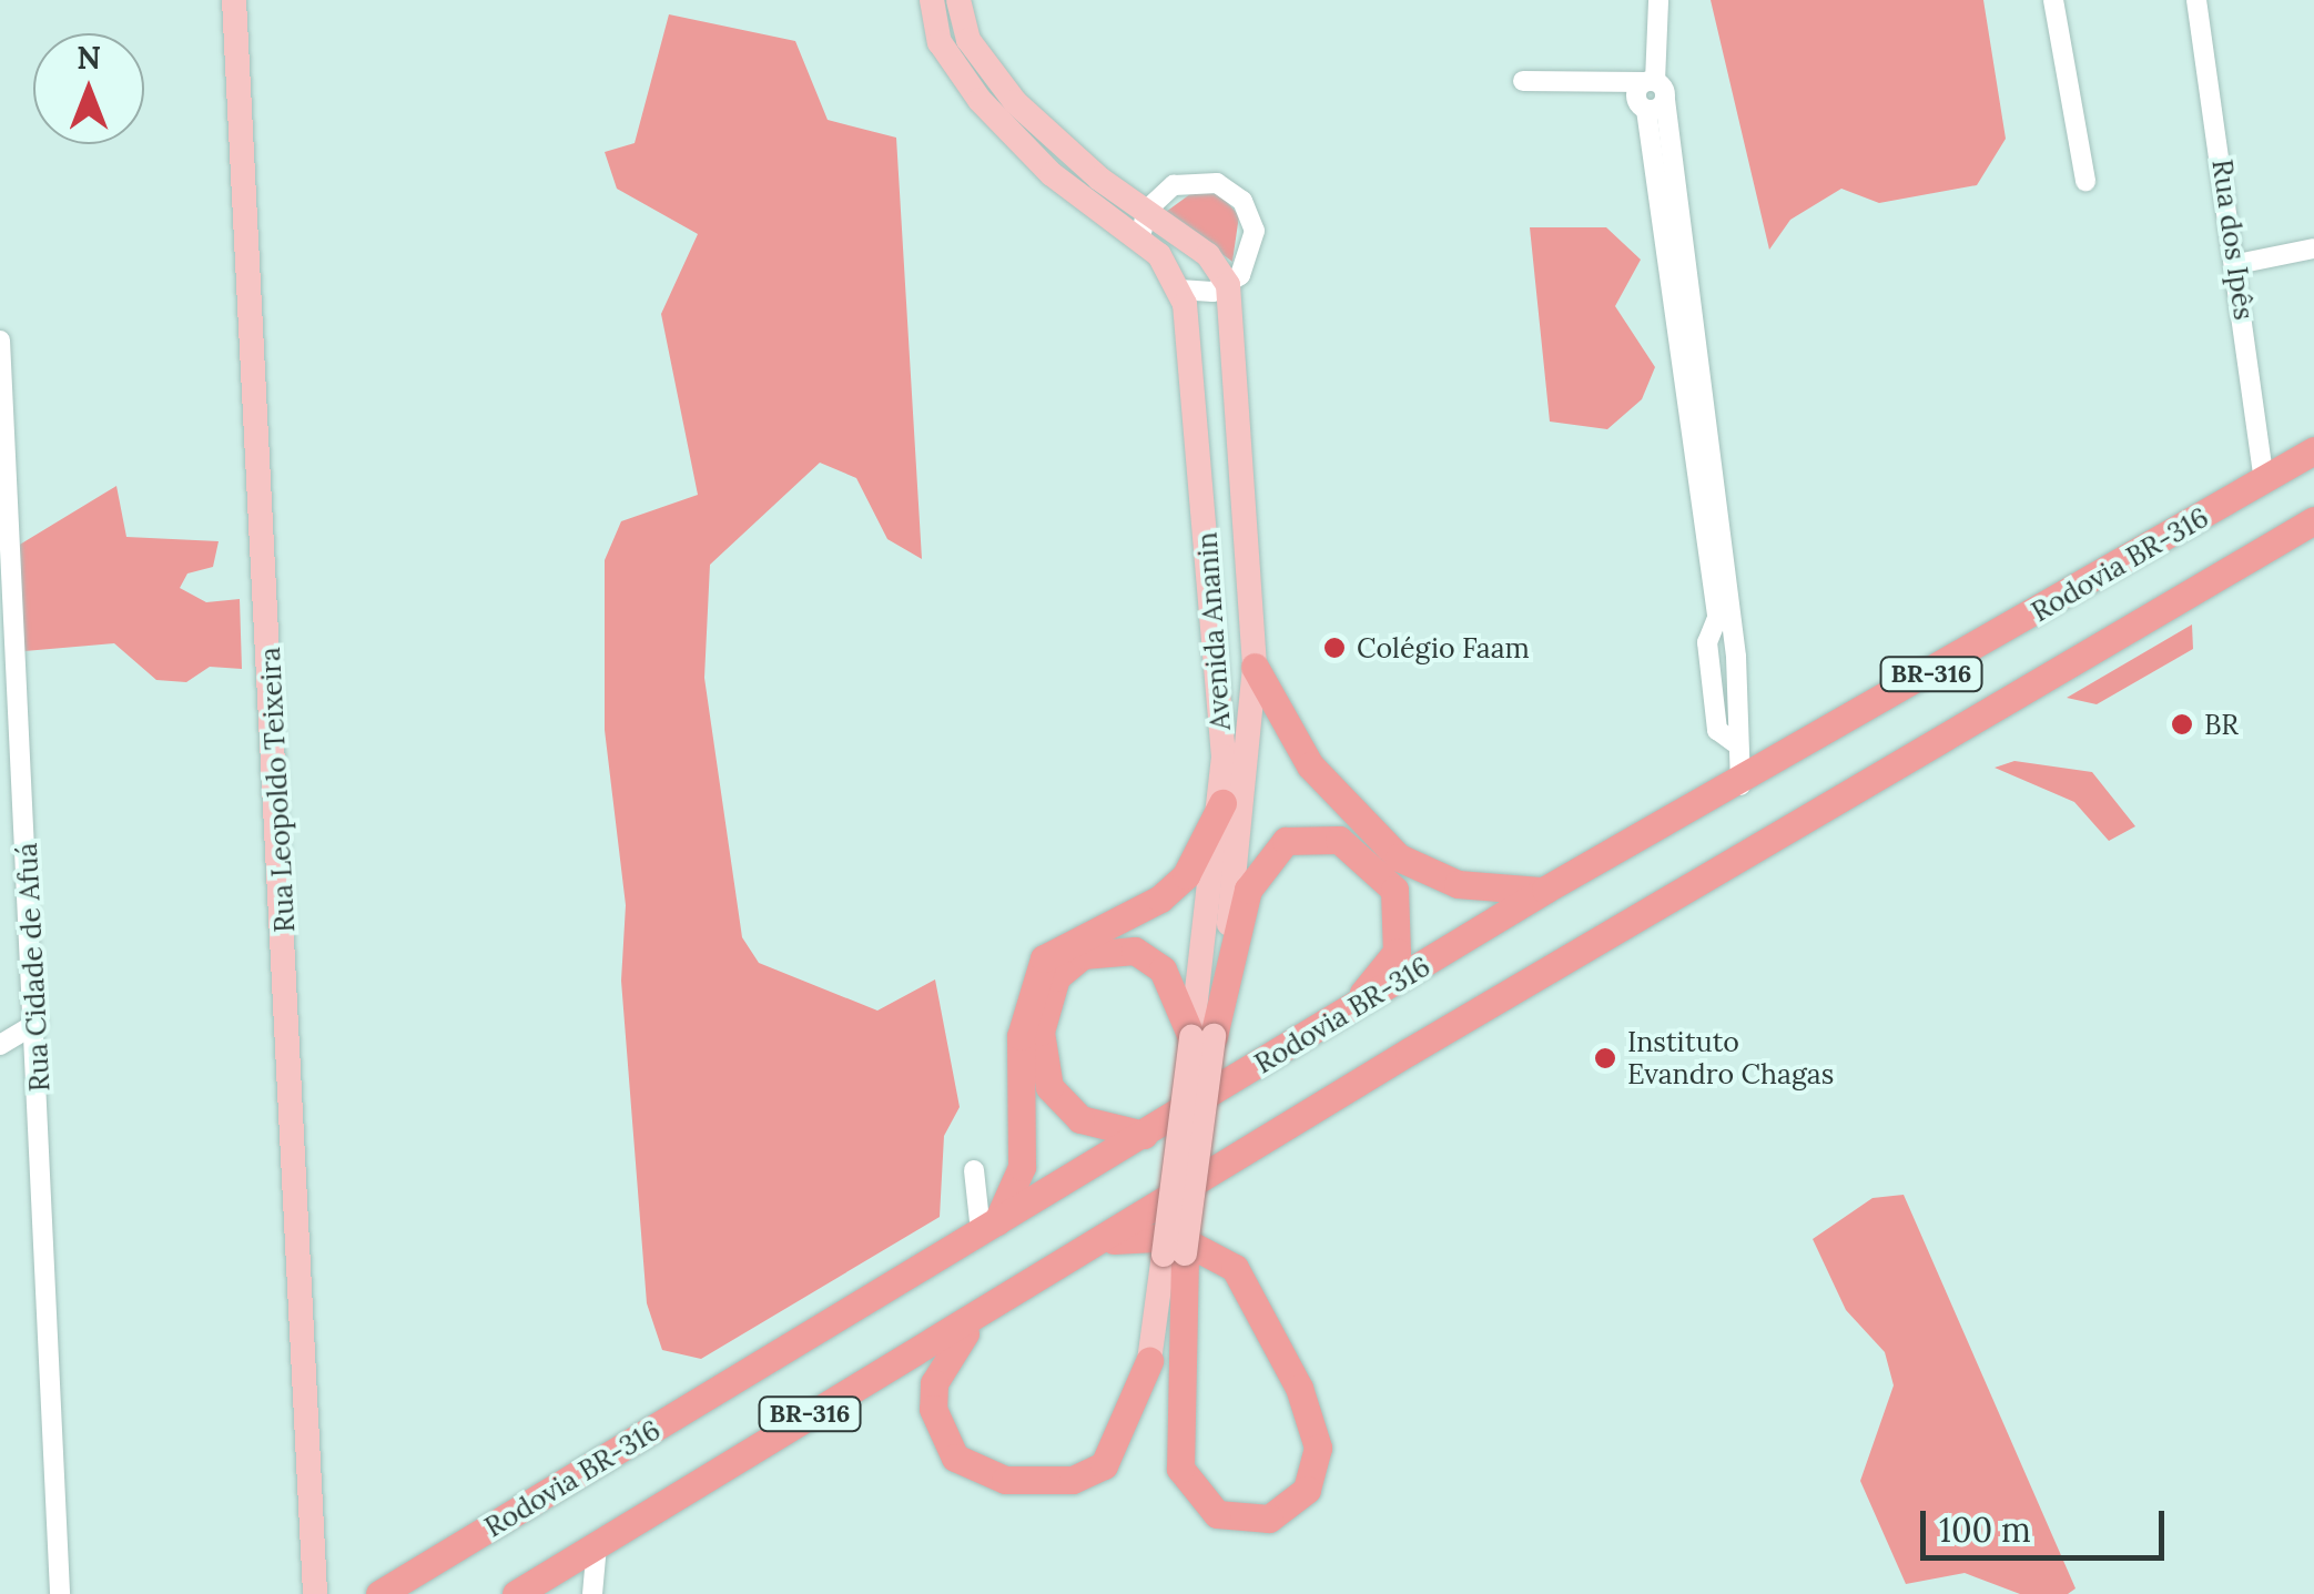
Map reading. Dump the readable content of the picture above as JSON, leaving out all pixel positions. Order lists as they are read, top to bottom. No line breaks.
{"streets":{"highway":["Rodovia BR-316","BR-316"],"main road":["Avenida Ananin","Rua Leopoldo Teixeira"],"street":["Rua dos Ipês","Rua Cidade de Afuá"]},"crossings":[["Rua dos Ipês","Rodovia BR-316"]],"places":["Colégio Faam","BR","Instituto Evandro Chagas"],"scale_bar":"100 m","north":"top"}
